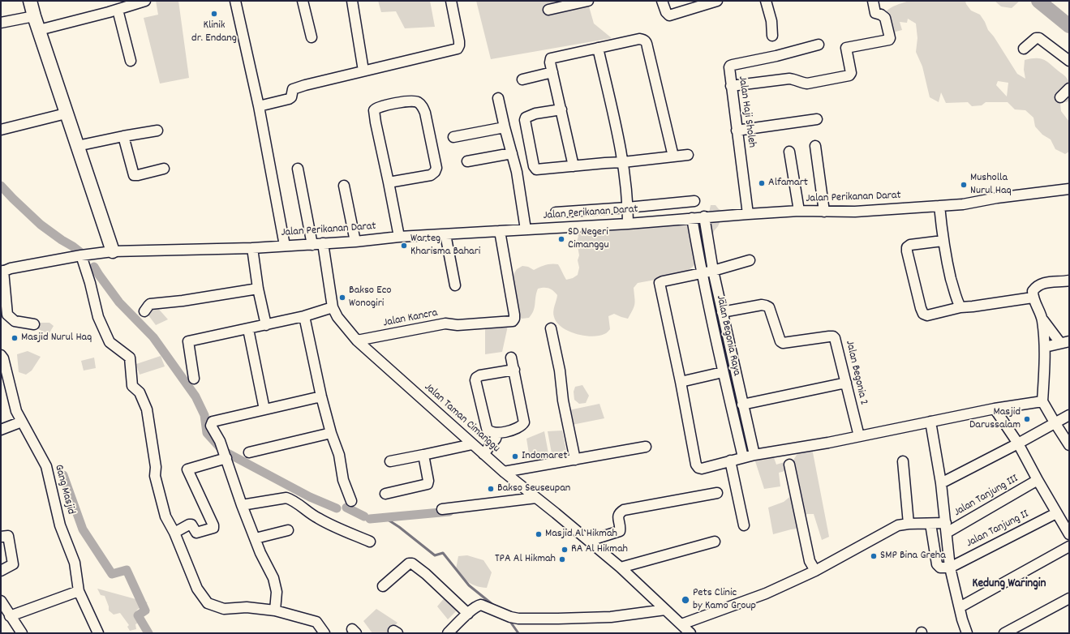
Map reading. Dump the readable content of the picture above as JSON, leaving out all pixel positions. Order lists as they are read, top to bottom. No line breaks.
{"streets":{"street":["Jalan Haji Sholeh","Jalan Perikanan Darat","Jalan Kancra","Jalan Begonia Raya","Jalan Begonia 2","Jalan Taman Cimanggu","Gang Masjid","Jalan Tanjung III","Jalan Tanjung II"]},"crossings":[["Jalan Haji Sholeh","Jalan Perikanan Darat"],["Jalan Perikanan Darat","Jalan Kancra"],["Jalan Perikanan Darat","Jalan Begonia Raya"],["Jalan Perikanan Darat","Jalan Taman Cimanggu"],["Jalan Kancra","Jalan Taman Cimanggu"],["Jalan Begonia Raya","Jalan Begonia 2"]],"districts":["Kedung Waringin"],"places":["Klinik dr. Endang","Alfamart","Musholla Nurul Haq","SD Negeri Cimanggu","Warteg Kharisma Bahari","Bakso Eco Wonogiri","Masjid Nurul Haq","Masjid Darussalam","Indomaret","Bakso Seuseupan","Masjid Al Hikmah","RA Al Hikmah","SMP Bina Greha","TPA Al Hikmah","Pets Clinic by Kamo Group"]}
